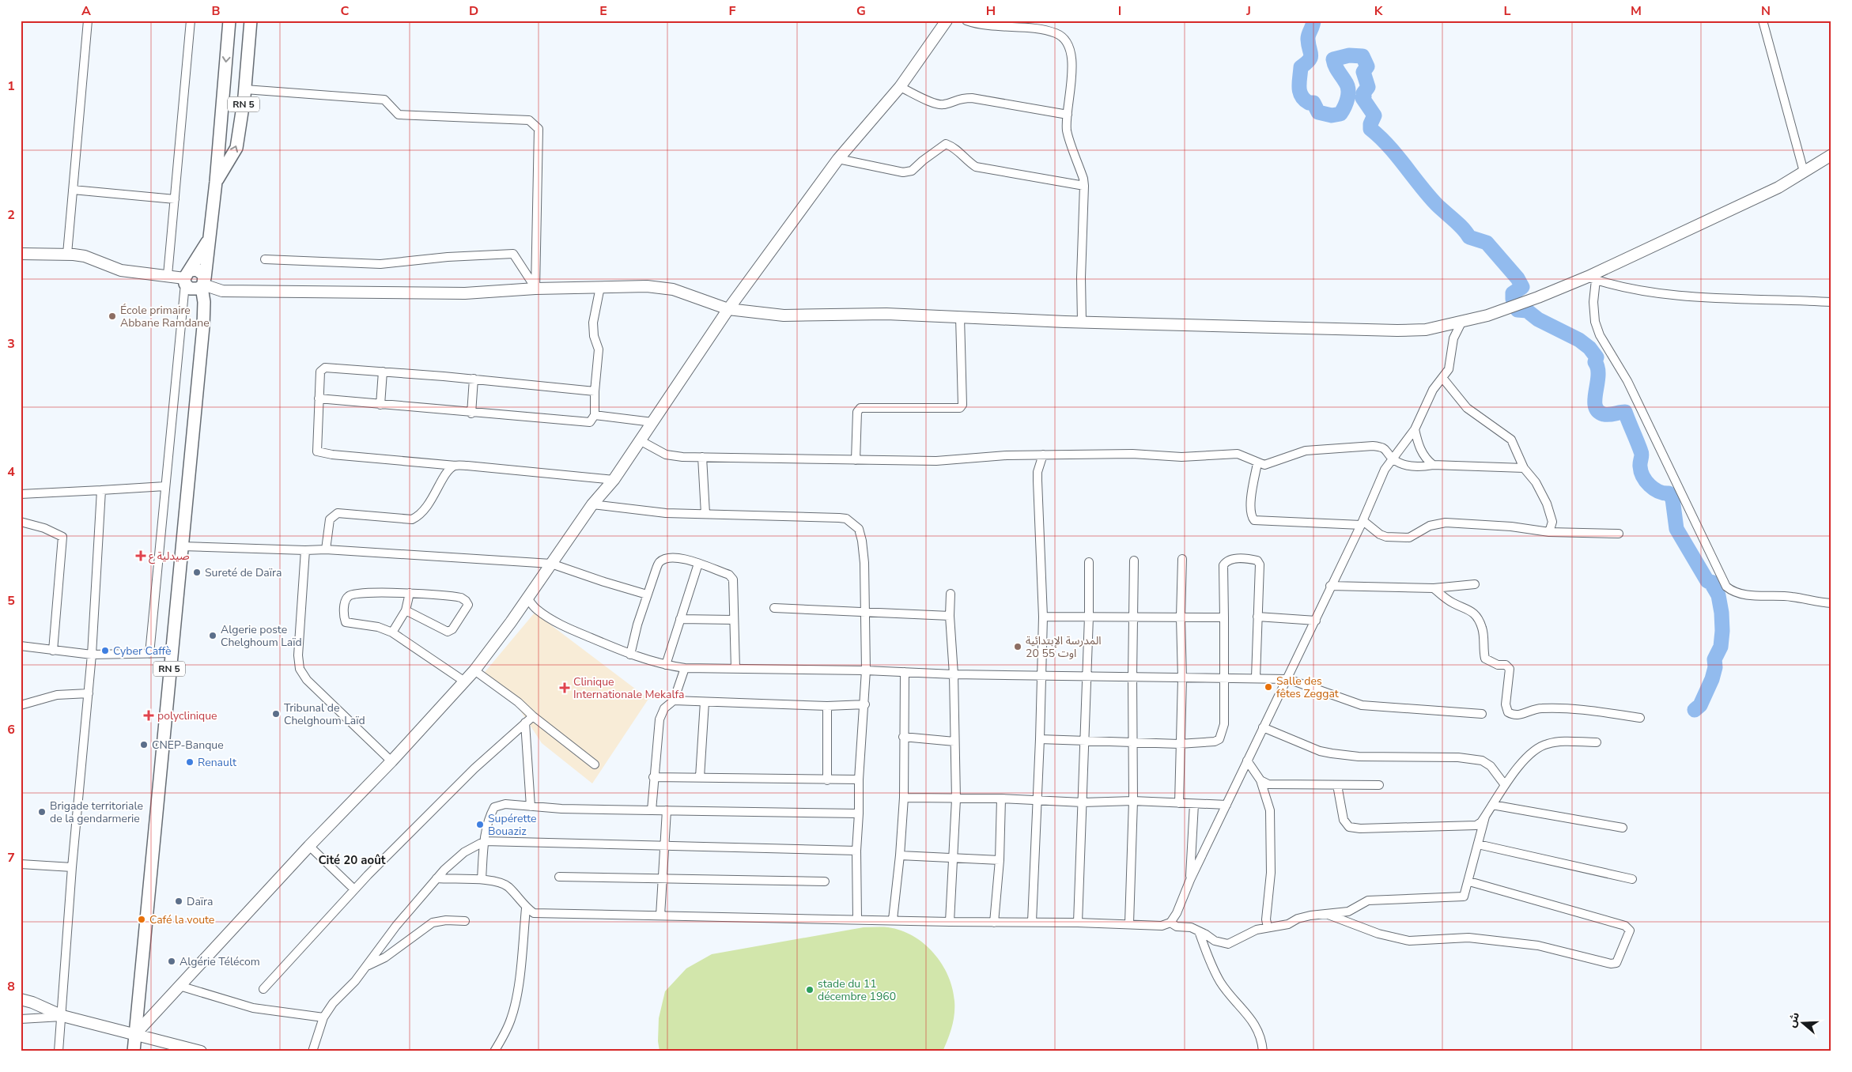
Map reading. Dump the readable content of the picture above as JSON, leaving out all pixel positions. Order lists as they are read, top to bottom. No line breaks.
{"streets":{"main road":["RN 5"]},"districts":["Cité 20 août"],"places":{"other":["École primaire Abbane Ramdane","Sureté de Daïra","Algerie poste Chelghoum Laïd","المدرسة الإبتدائية 20 اوت 55","Cyber Caffè","Salle des fêtes Zeggat","Tribunal de Chelghoum Laïd","CNEP-Banque","Renault","Brigade territoriale de la gendarmerie","Supérette Bouaziz","Daïra","Café la voute","Algérie Télécom","stade du 11 décembre 1960"],"health":["صيدلية ع","Clinique Internationale Mekalfa","polyclinique"]},"north":"left","grid":{"columns":["A","B","C","D","E","F","G","H","I","J","K","L","M","N"],"rows":["1","2","3","4","5","6","7","8"]}}
